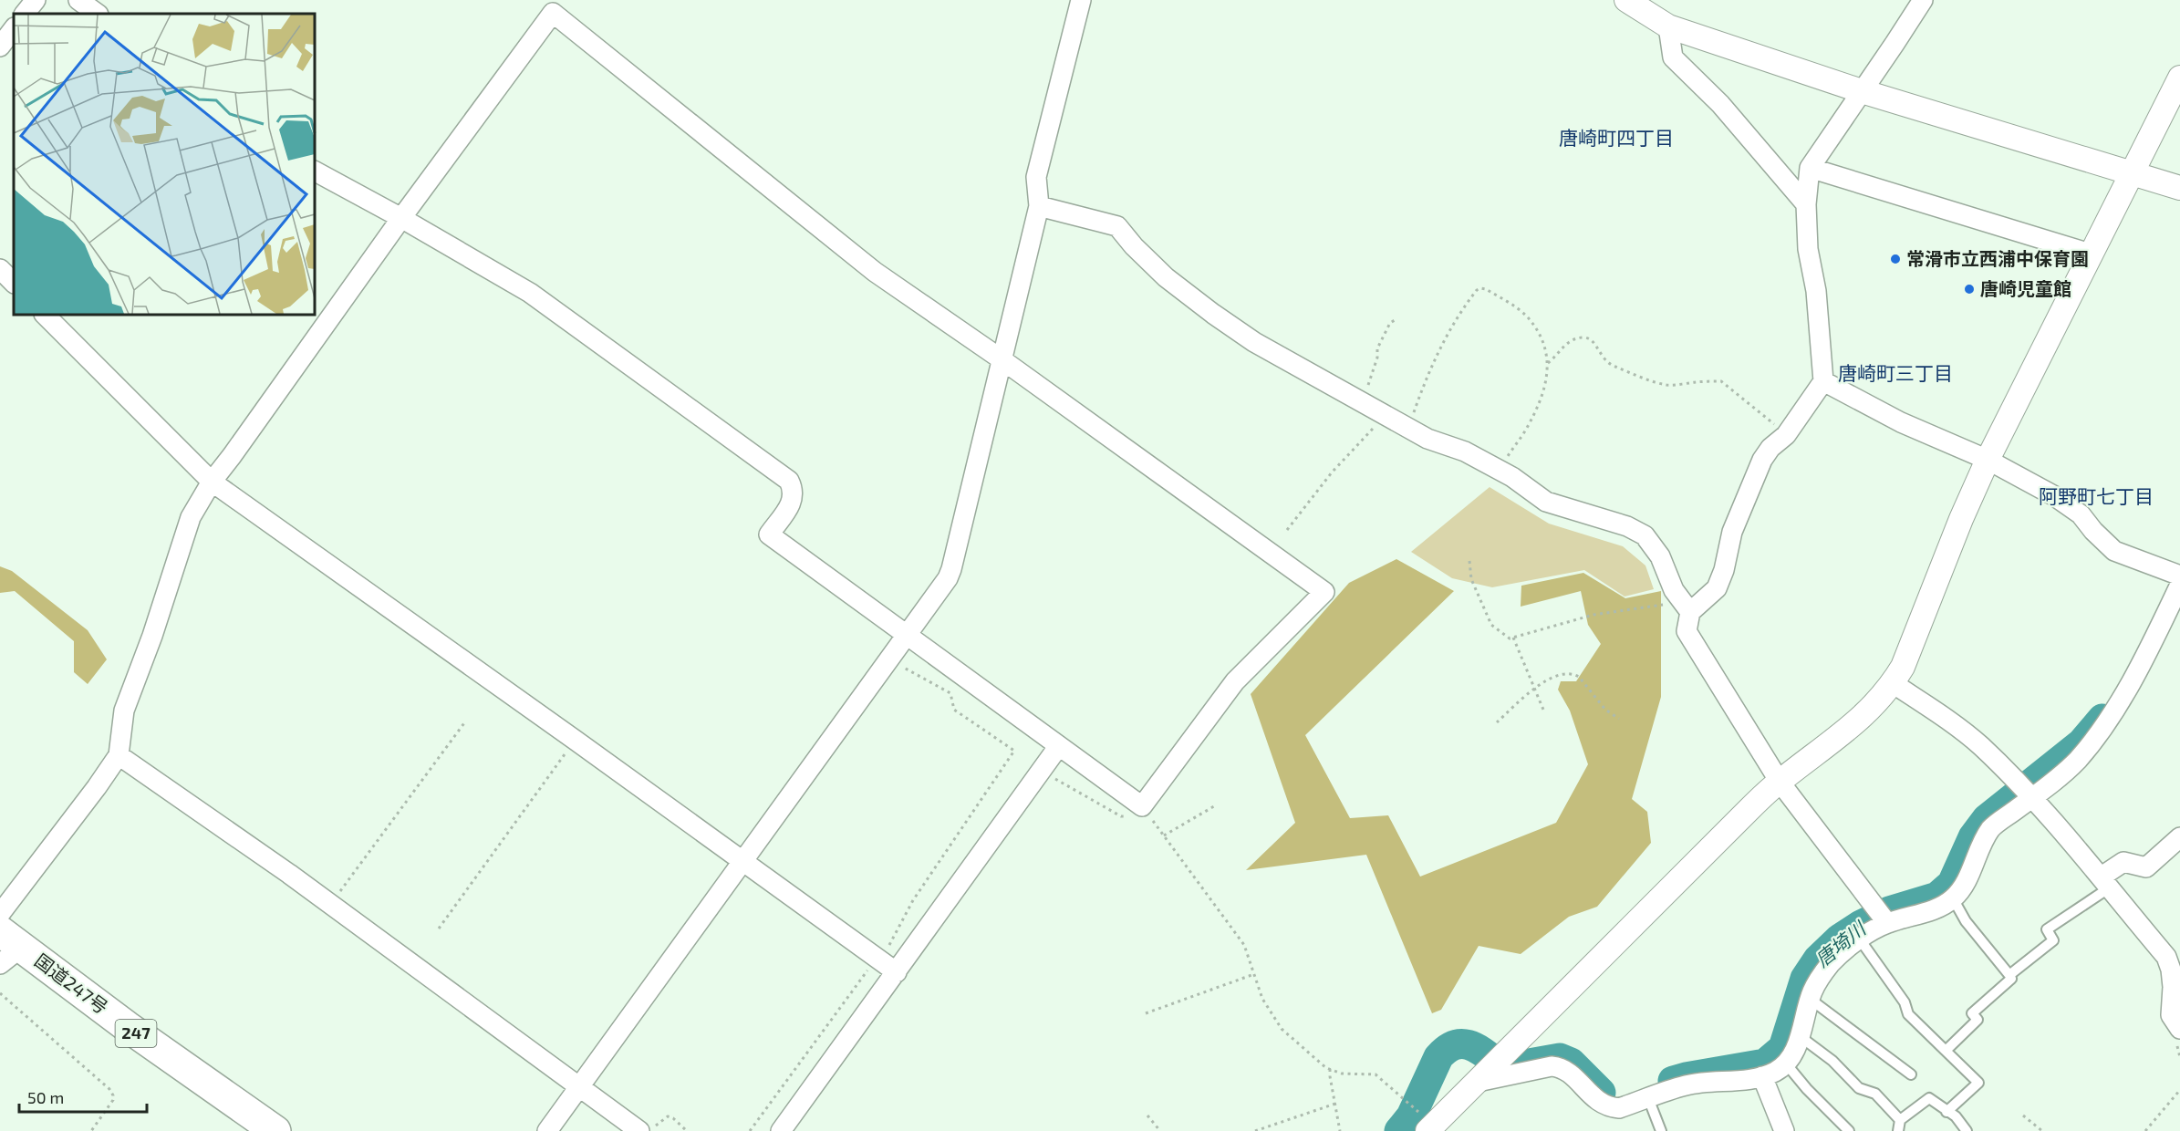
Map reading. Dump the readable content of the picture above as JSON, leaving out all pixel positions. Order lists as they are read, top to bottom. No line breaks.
{"streets":{"highway":["国道247号","247"]},"districts":["唐崎町四丁目","唐崎町三丁目","阿野町七丁目"],"water":["唐埼川"],"places":["常滑市立西浦中保育園","唐崎児童館"],"scale_bar":"50 m"}
